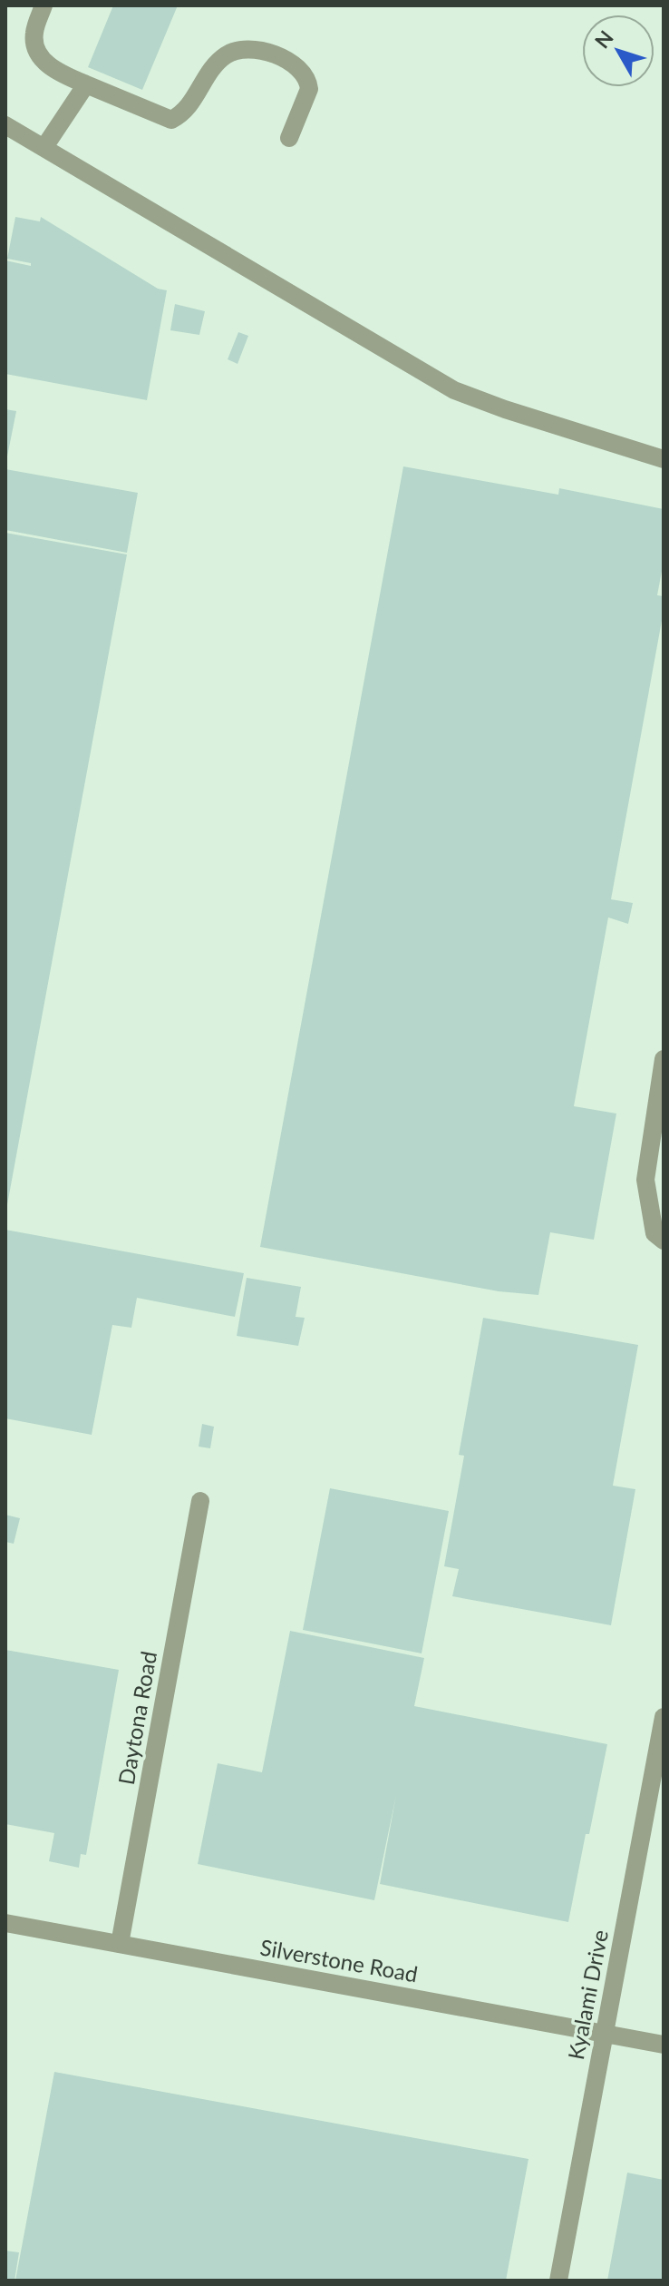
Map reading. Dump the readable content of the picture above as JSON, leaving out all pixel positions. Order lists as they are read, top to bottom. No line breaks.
{"streets":{"street":["Daytona Road","Silverstone Road","Kyalami Drive"]},"crossings":[["Daytona Road","Silverstone Road"],["Silverstone Road","Kyalami Drive"]],"north":"top left"}
